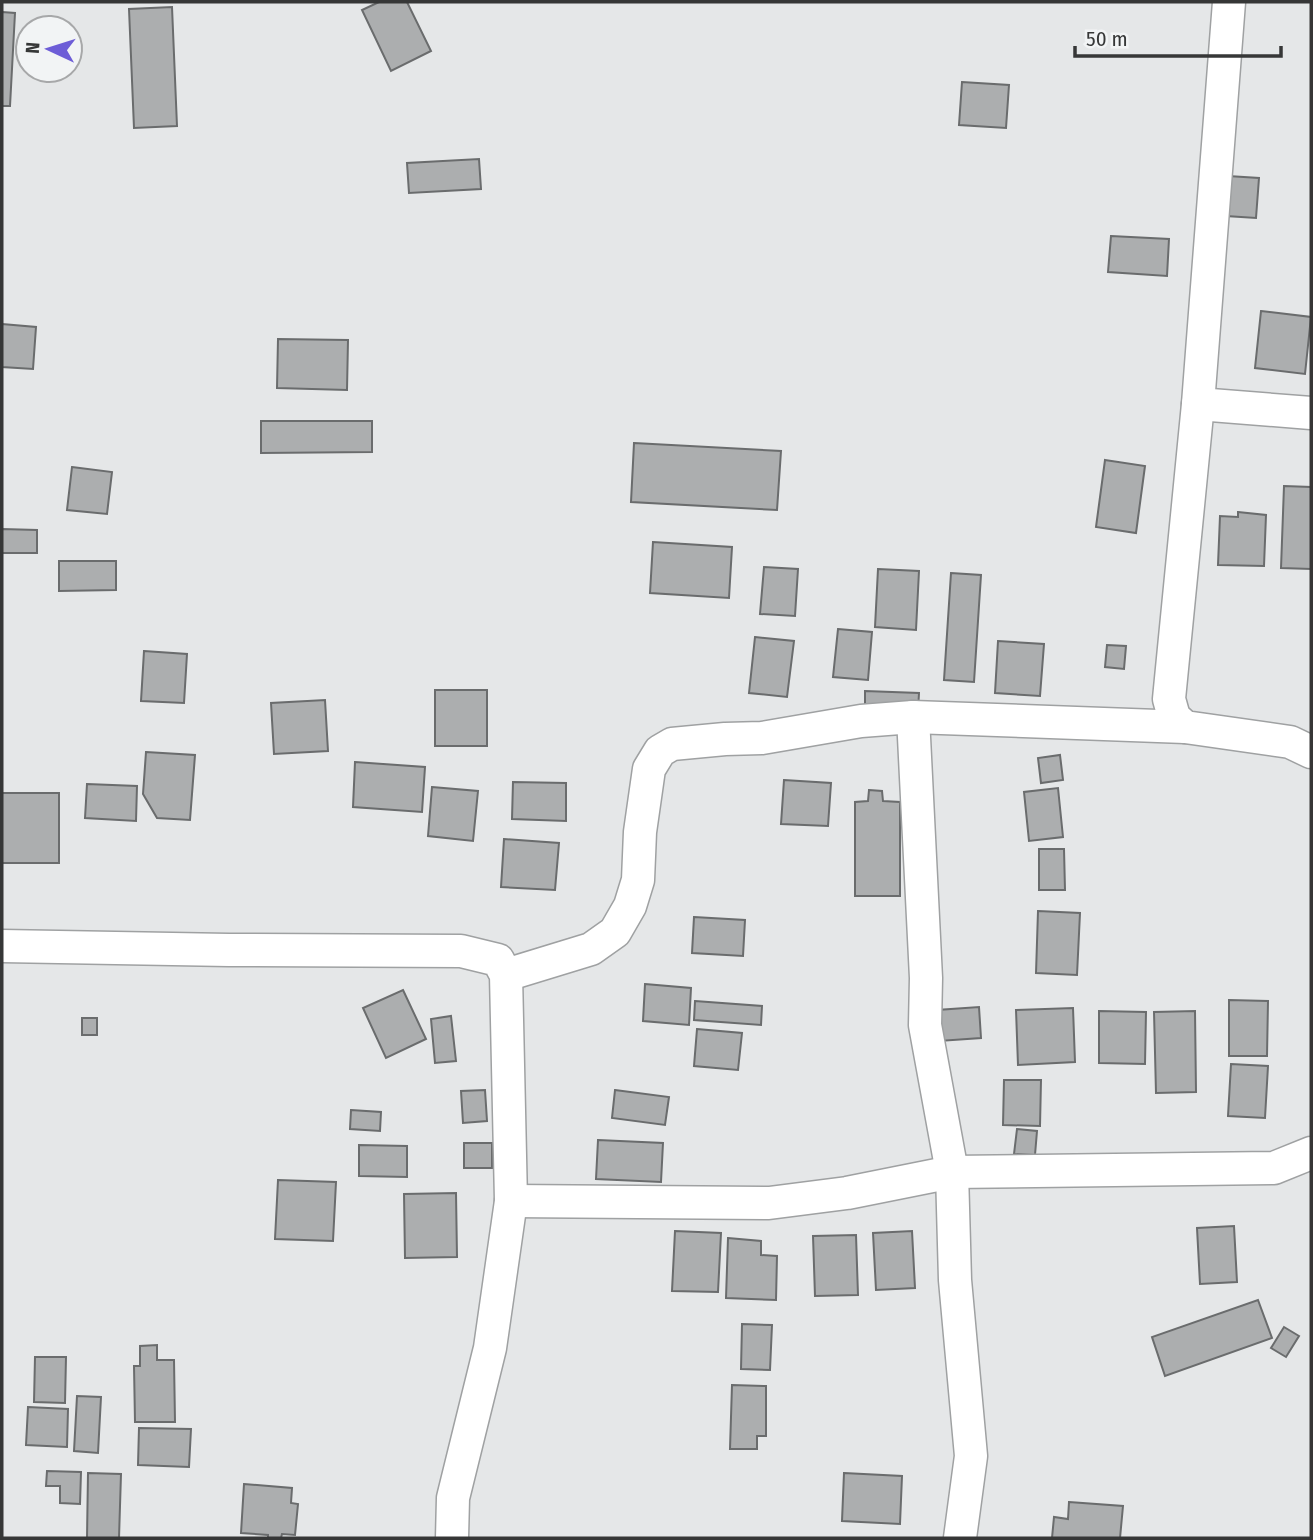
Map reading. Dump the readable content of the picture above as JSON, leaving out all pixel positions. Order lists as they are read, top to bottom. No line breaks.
{"scale_bar":"50 m","north":"left"}
